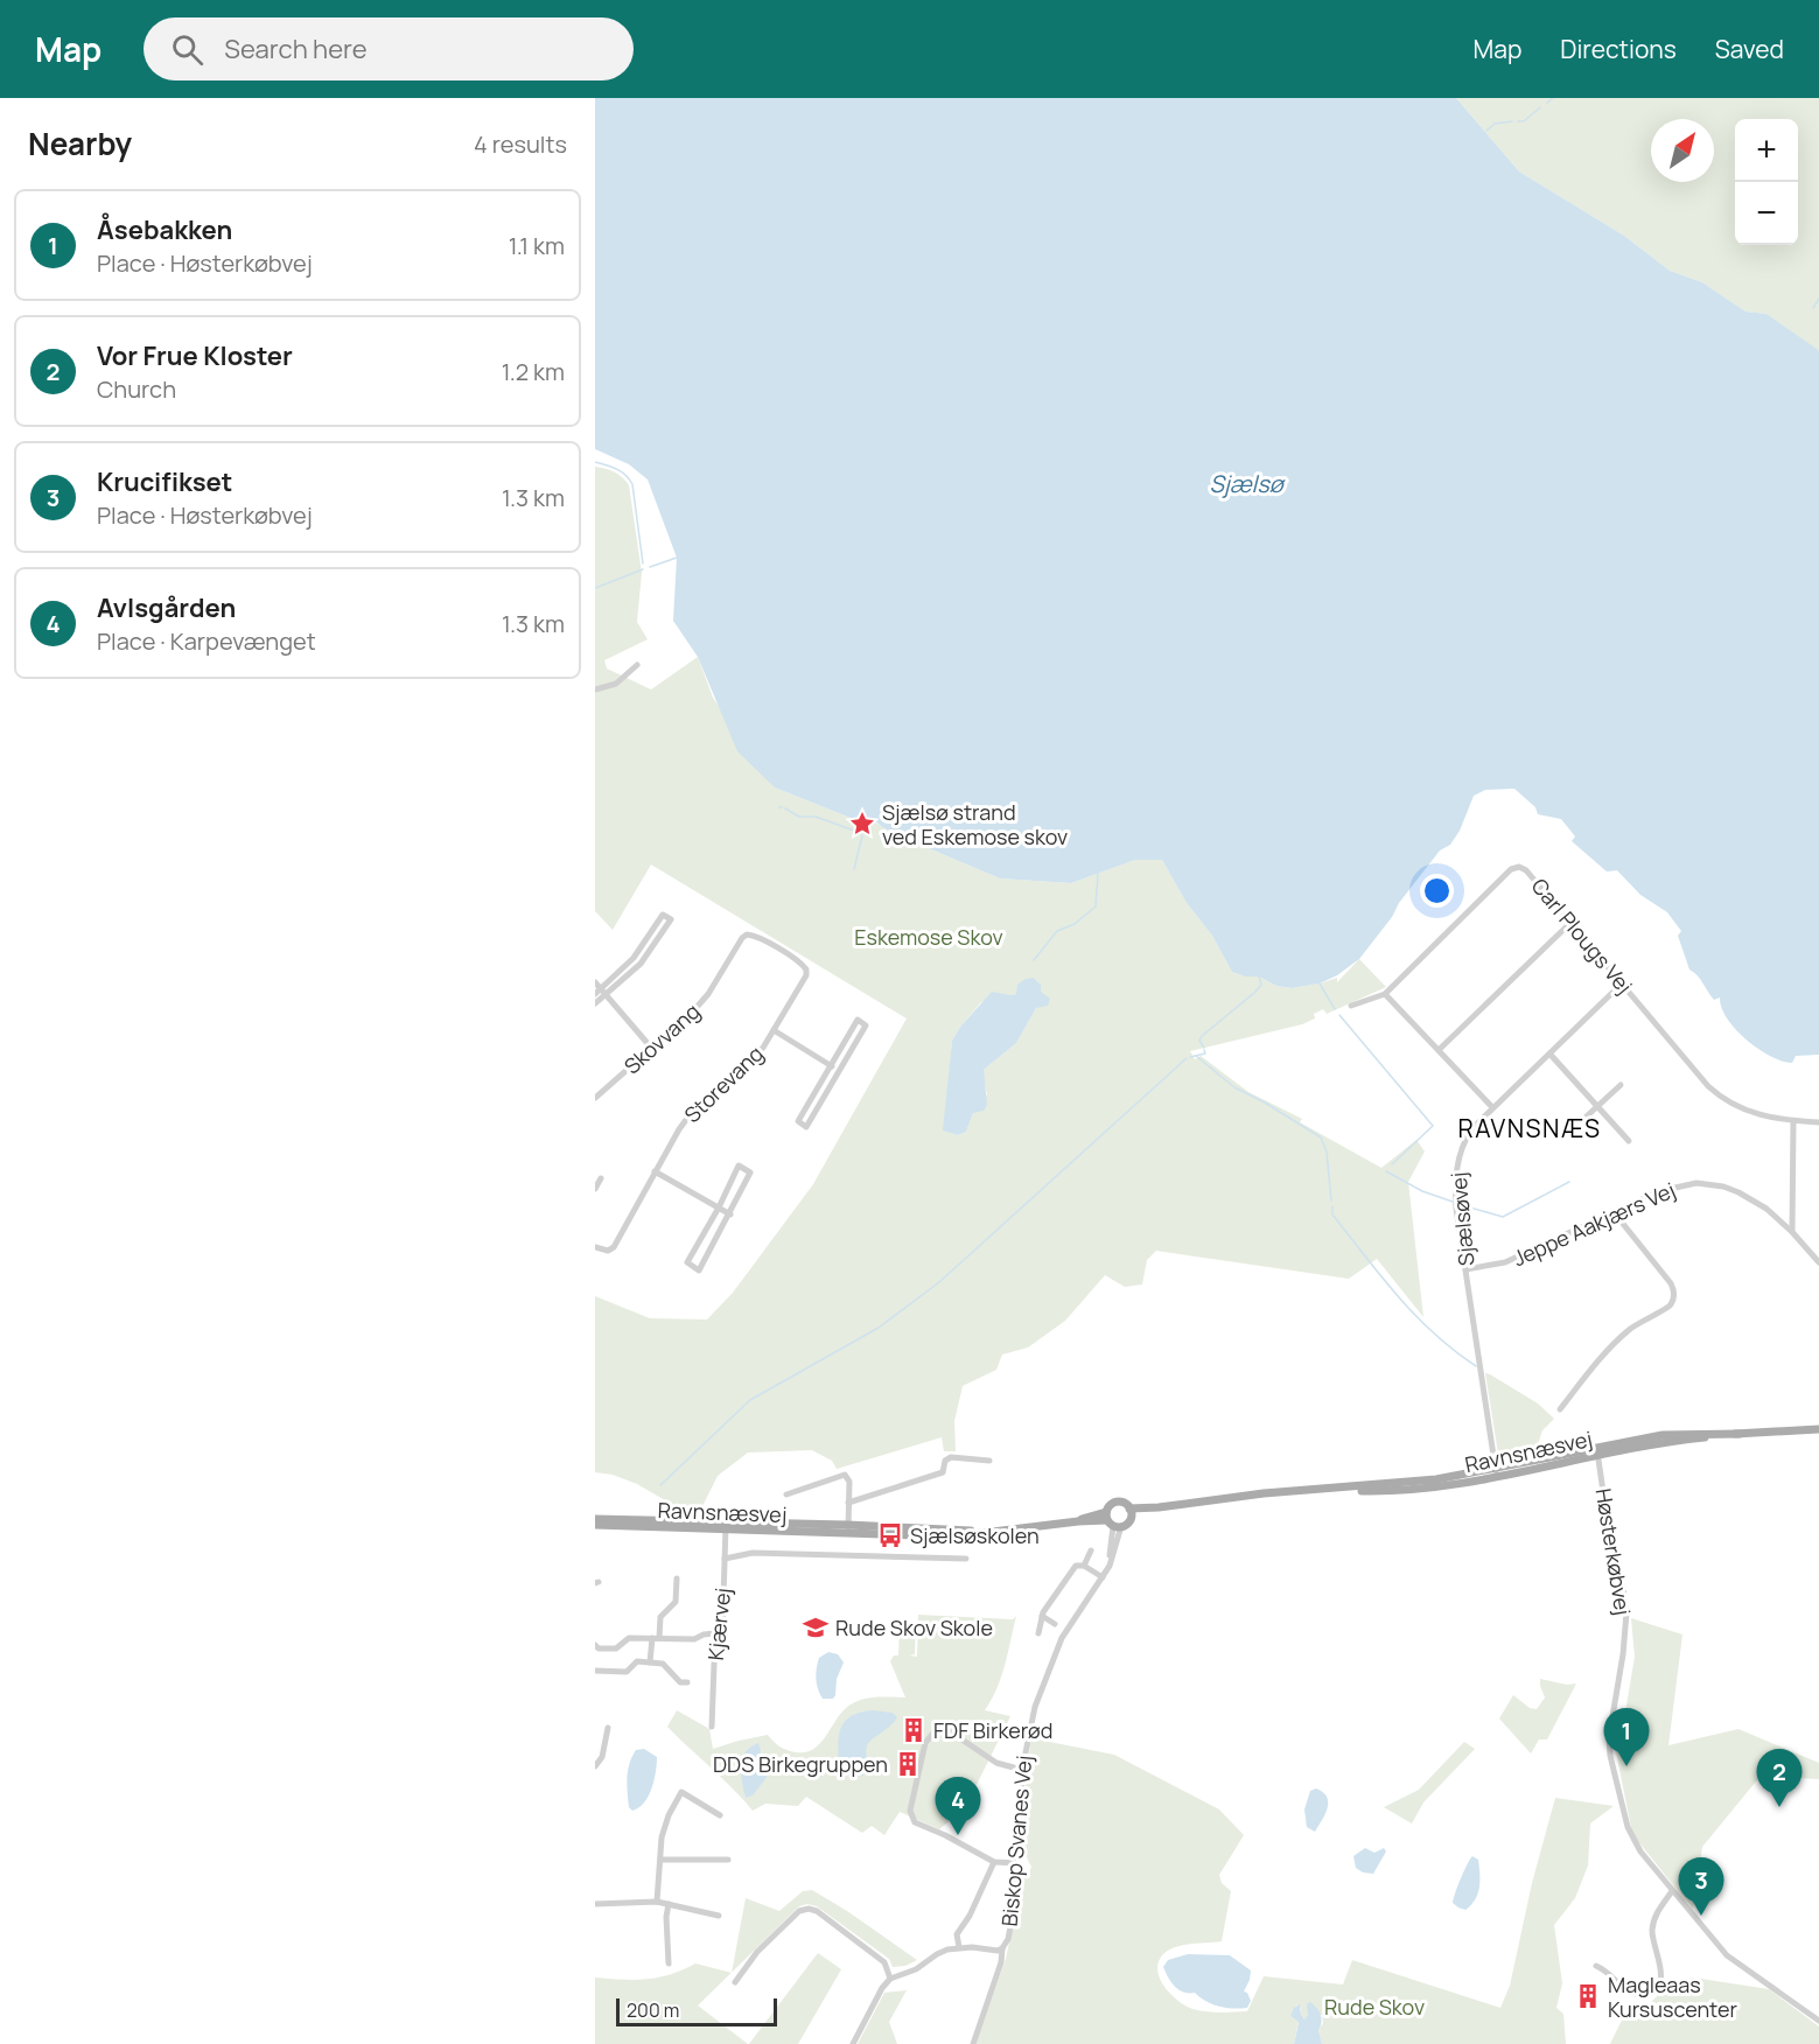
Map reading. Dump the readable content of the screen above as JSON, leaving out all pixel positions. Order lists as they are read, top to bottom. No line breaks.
{"streets":{"main road":["Ravnsnæsvej"],"street":["Carl Plougs Vej","Skovvang","Storevang","Sjælsøvej","Jeppe Aakjærs Vej","Høsterkøbvej","Kjærvej","Biskop Svanes Vej"]},"crossings":[["Carl Plougs Vej","Sjælsøvej"],["Skovvang","Storevang"],["Sjælsøvej","Jeppe Aakjærs Vej"],["Sjælsøvej","Ravnsnæsvej"],["Ravnsnæsvej","Høsterkøbvej"],["Ravnsnæsvej","Kjærvej"],["Ravnsnæsvej","Biskop Svanes Vej"]],"districts":["RAVNSNÆS"],"water":["Sjælsø"],"parks":["Eskemose Skov","Rude Skov"],"places":{"place":["Sjælsø strand ved Eskemose skov"],"bus stop":["Sjælsøskolen"],"school or university":["Rude Skov Skole"],"building":["FDF Birkerød","DDS Birkegruppen","Magleaas Kursuscenter"]},"scale_bar":"200 m","north":"top right","page":{"header":"Map","search":"Search here","nav":["Map","Directions","Saved"],"heading":["Nearby","4 results"],"map_buttons":["+","−"],"list":[{"mark":"1","name":"Åsebakken","note":"Place · Høsterkøbvej","value":"1.1 km"},{"mark":"2","name":"Vor Frue Kloster","note":"Church","value":"1.2 km"},{"mark":"3","name":"Krucifikset","note":"Place · Høsterkøbvej","value":"1.3 km"},{"mark":"4","name":"Avlsgården","note":"Place · Karpevænget","value":"1.3 km"}],"pins":["1","2","4","3"],"scale":"200 m"}}
